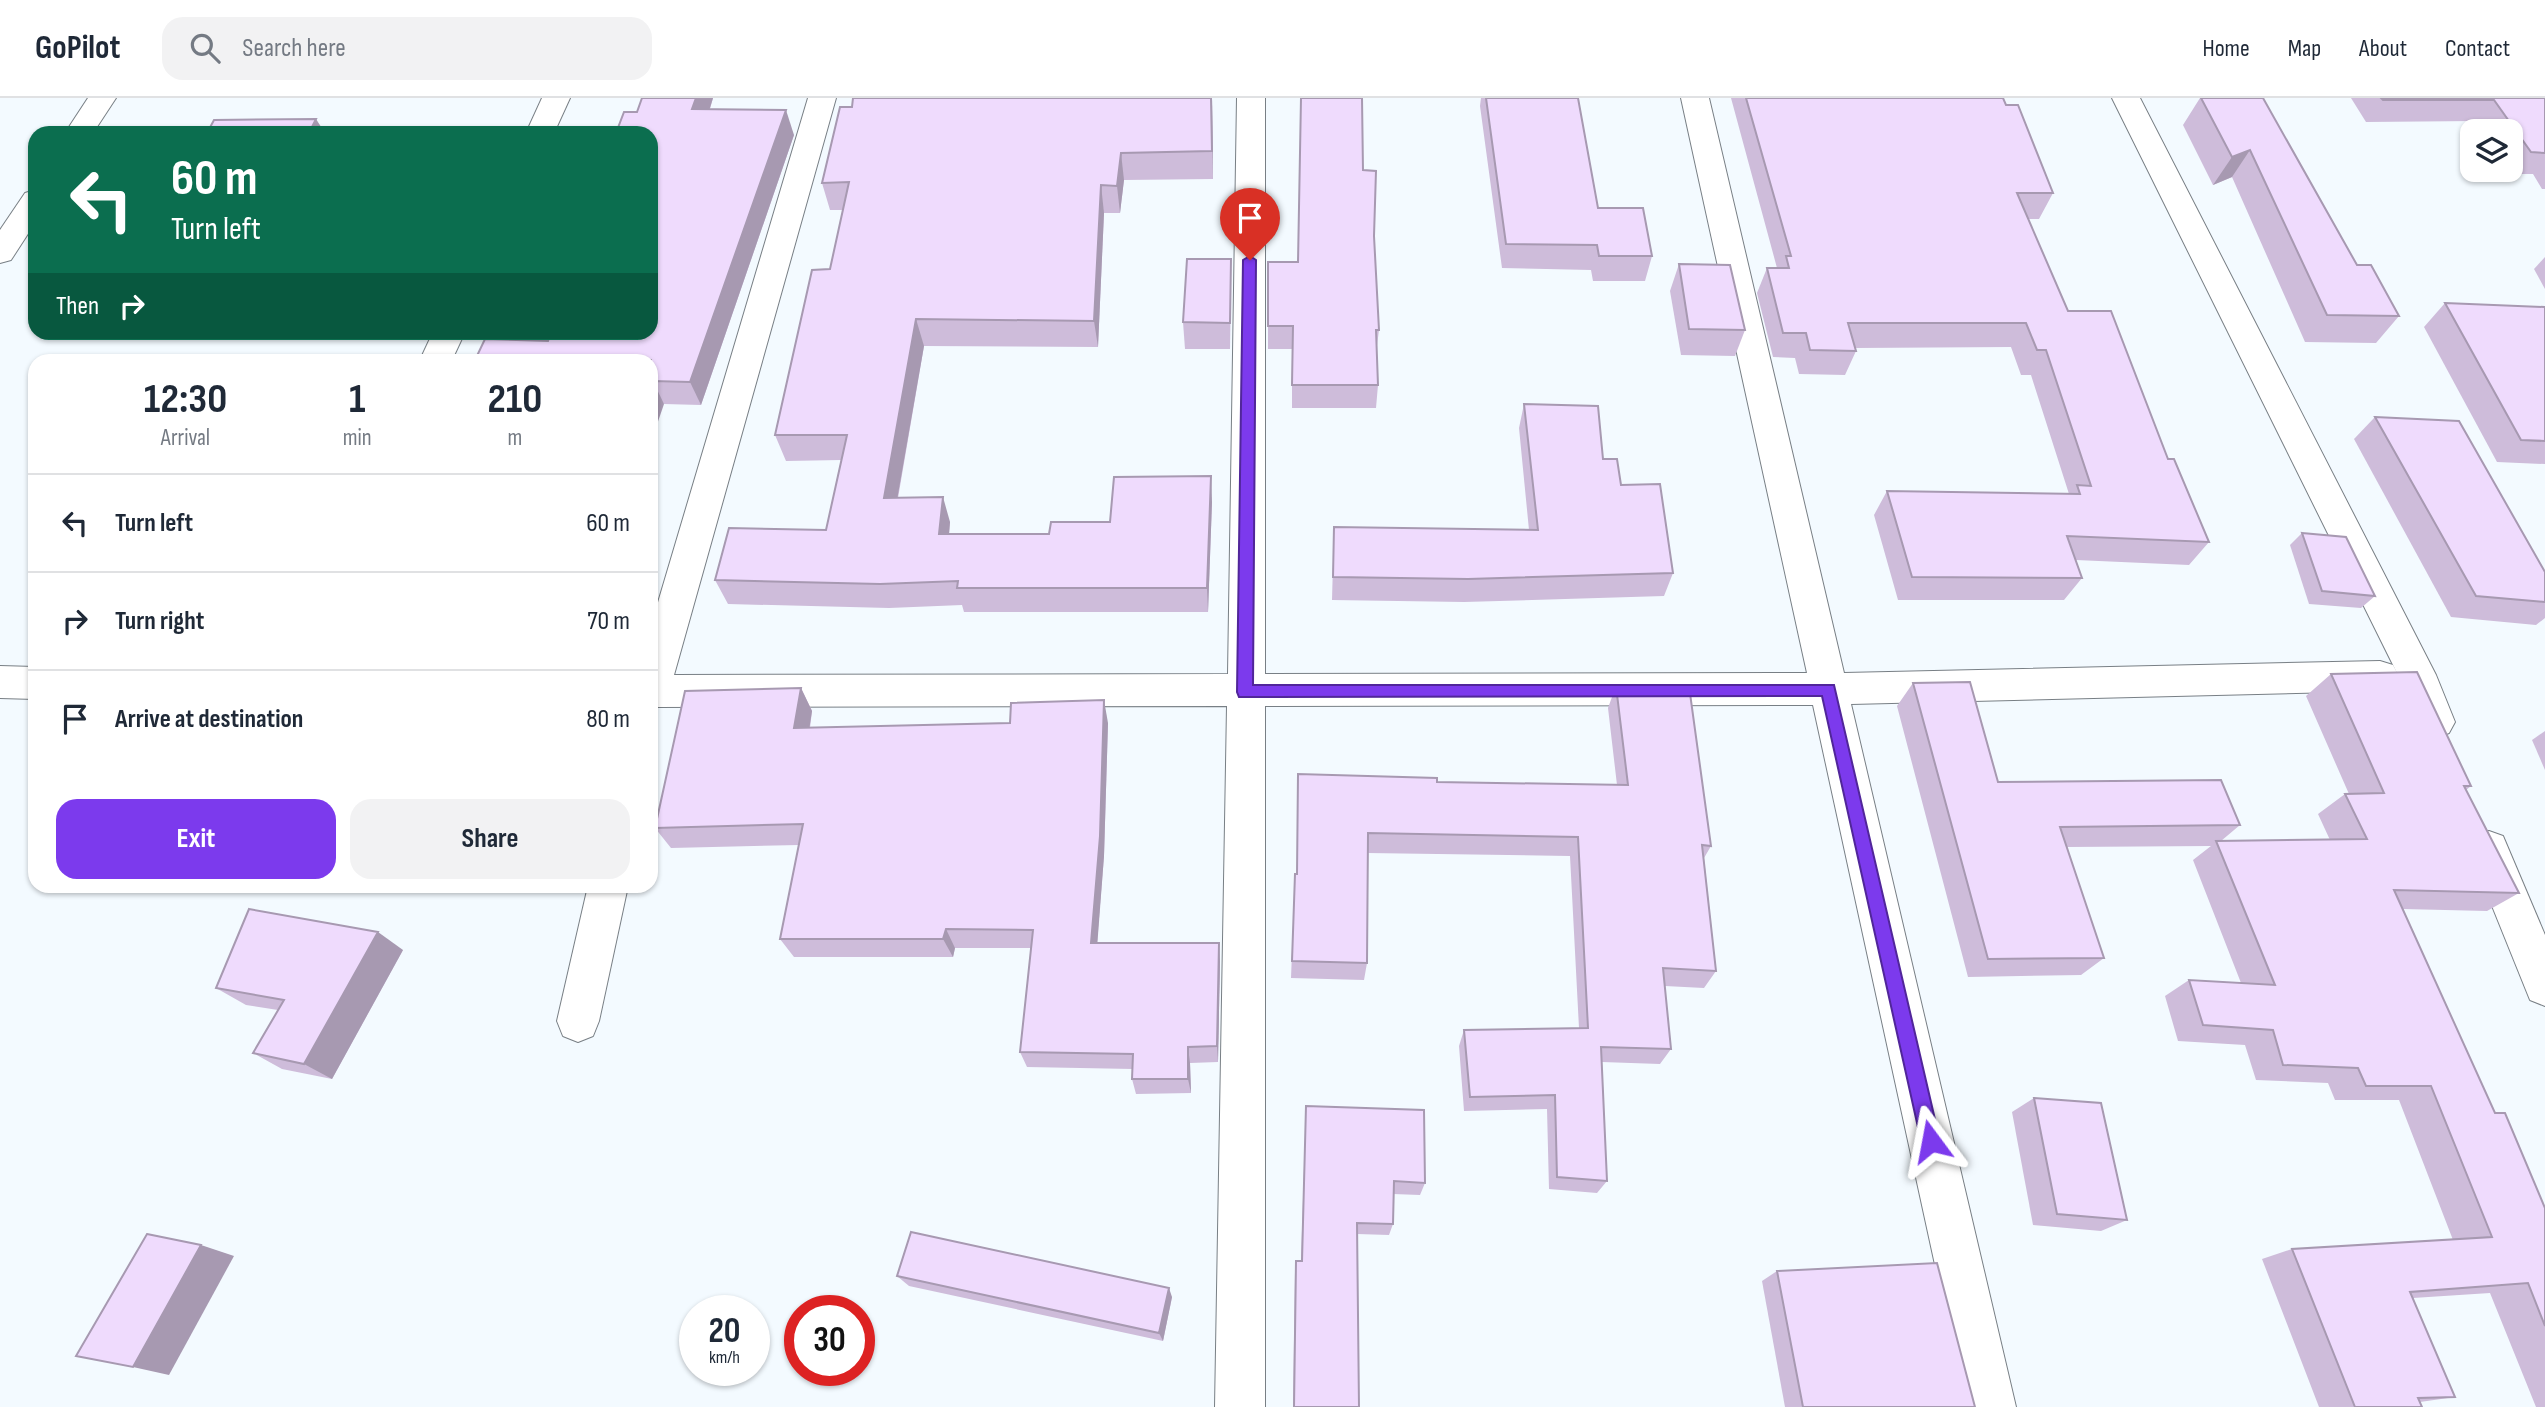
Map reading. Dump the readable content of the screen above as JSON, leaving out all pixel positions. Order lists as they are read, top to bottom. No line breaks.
{"page":{"header":"GoPilot","search":"Search here","nav":["Home","Map","About","Contact"],"turn":["60 m","Turn left"],"then":"Then","eta":["12:30","Arrival","1","min","210","m"],"list":[{"name":"Turn left","value":"60 m"},{"name":"Turn right","value":"70 m"},{"name":"Arrive at destination","value":"80 m"}],"buttons":["Exit","Share"],"speed":"20 km/h","limit":"30"}}
